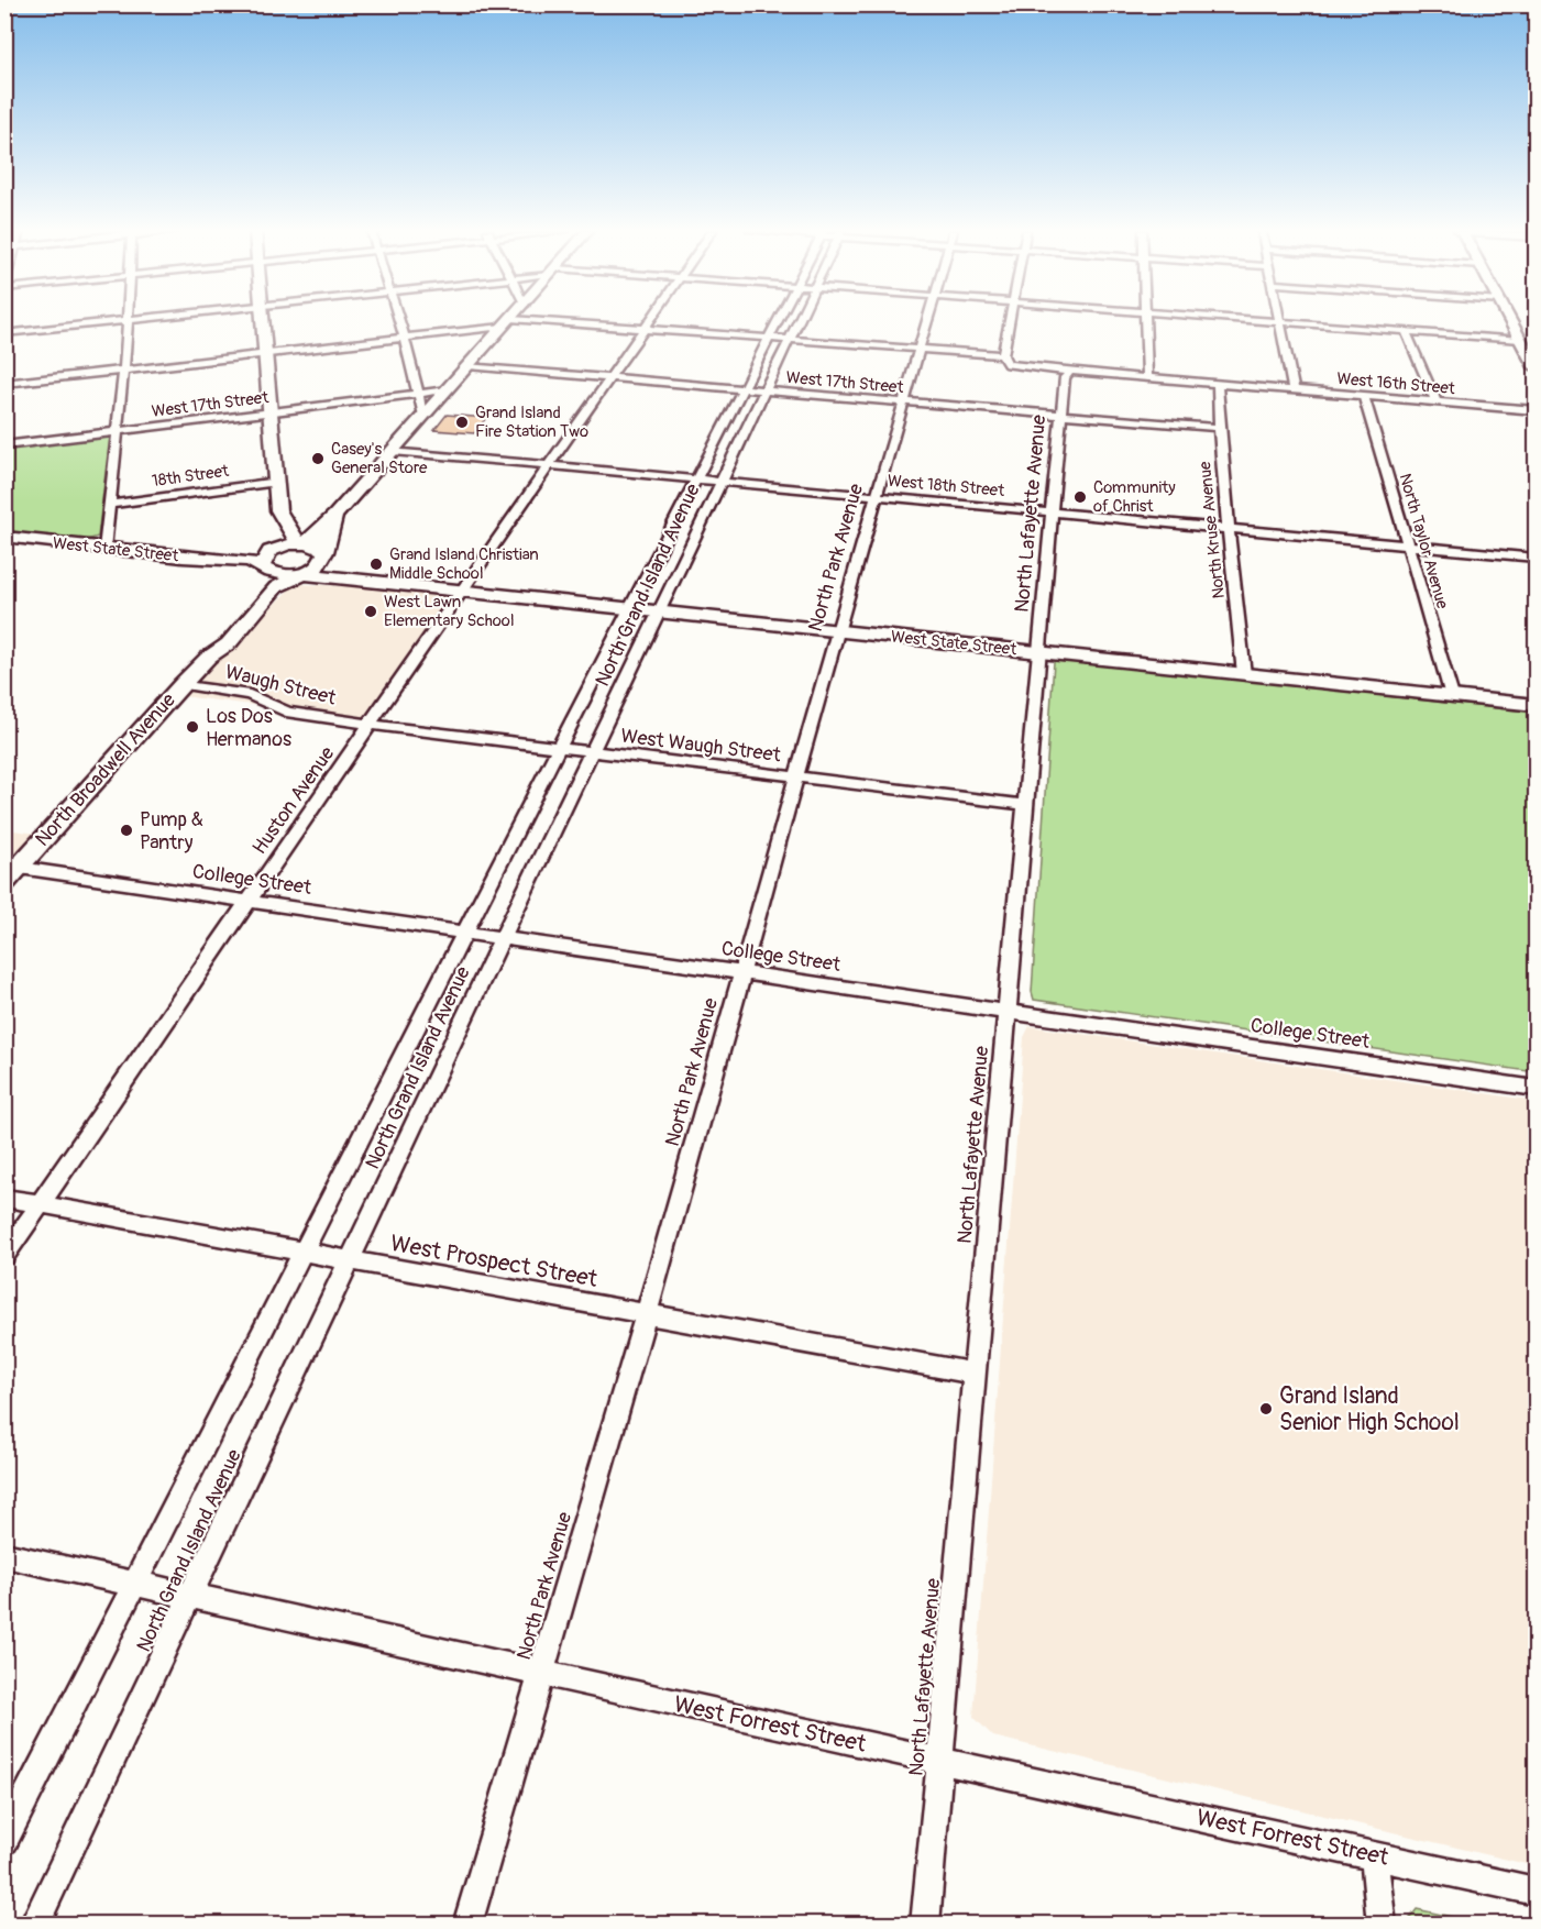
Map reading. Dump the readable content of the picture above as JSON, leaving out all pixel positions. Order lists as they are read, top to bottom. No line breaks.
{"streets":{"main road":["West State Street","North Broadwell Avenue"],"street":["West 17th Street","West 16th Street","18th Street","West 18th Street","North Lafayette Avenue","North Kruse Avenue","North Taylor Avenue","North Park Avenue","North Grand Island Avenue","Waugh Street","West Waugh Street","Huston Avenue","College Street","West Prospect Street","West Forrest Street"]},"crossings":[["West 17th Street","North Lafayette Avenue"],["West 17th Street","North Kruse Avenue"],["West 17th Street","North Park Avenue"],["West 17th Street","North Grand Island Avenue"],["West 17th Street","Huston Avenue"],["West 16th Street","North Lafayette Avenue"],["West 16th Street","North Kruse Avenue"],["West 16th Street","North Taylor Avenue"],["West 16th Street","North Park Avenue"],["West 16th Street","North Grand Island Avenue"],["West 16th Street","Huston Avenue"],["West 18th Street","North Lafayette Avenue"],["West 18th Street","North Kruse Avenue"],["West 18th Street","North Taylor Avenue"],["West 18th Street","North Park Avenue"],["West 18th Street","North Grand Island Avenue"],["West 18th Street","Huston Avenue"],["North Lafayette Avenue","West State Street"],["North Lafayette Avenue","West Waugh Street"],["North Lafayette Avenue","College Street"],["North Lafayette Avenue","West Prospect Street"],["North Lafayette Avenue","West Forrest Street"],["North Kruse Avenue","West State Street"],["North Taylor Avenue","West State Street"],["West State Street","North Park Avenue"],["West State Street","North Grand Island Avenue"],["West State Street","North Broadwell Avenue"],["West State Street","Huston Avenue"],["North Park Avenue","West Waugh Street"],["North Park Avenue","College Street"],["North Park Avenue","West Prospect Street"],["North Park Avenue","West Forrest Street"],["North Grand Island Avenue","West Waugh Street"],["North Grand Island Avenue","College Street"],["North Grand Island Avenue","West Prospect Street"],["North Grand Island Avenue","West Forrest Street"],["Waugh Street","West Waugh Street"],["Waugh Street","North Broadwell Avenue"],["Waugh Street","Huston Avenue"],["West Waugh Street","Huston Avenue"],["North Broadwell Avenue","College Street"],["Huston Avenue","College Street"],["Huston Avenue","West Prospect Street"]],"places":["Grand Island Fire Station Two","Casey's General Store","Community of Christ","Grand Island Christian Middle School","West Lawn Elementary School","Los Dos Hermanos","Pump & Pantry","Grand Island Senior High School"]}
